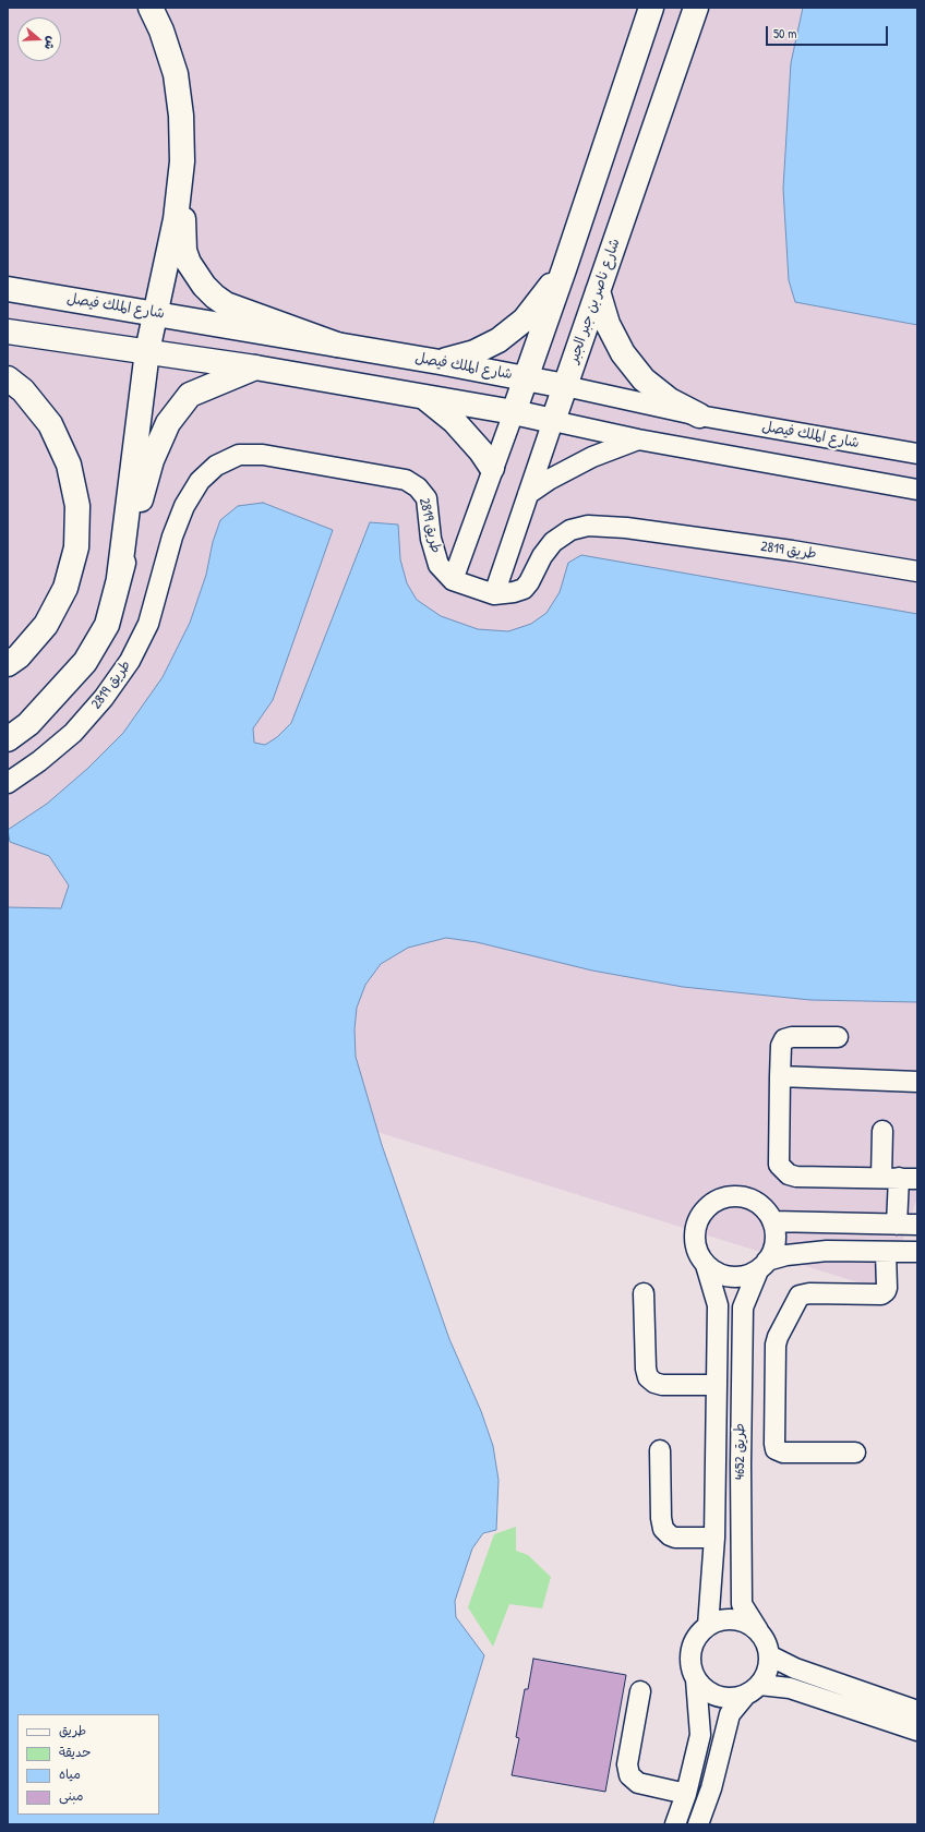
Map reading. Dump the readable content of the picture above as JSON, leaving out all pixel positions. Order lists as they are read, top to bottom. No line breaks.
{"streets":{"main road":["شارع ناصر بن جبر الجبر","شارع الملك فيصل"],"street":["طريق 2819","طريق 4652"]},"crossings":[["شارع ناصر بن جبر الجبر","شارع الملك فيصل"],["شارع ناصر بن جبر الجبر","طريق 2819"]],"legend":["طريق","حديقة","مياه","مبنى"],"scale_bar":"50 m","north":"right"}
